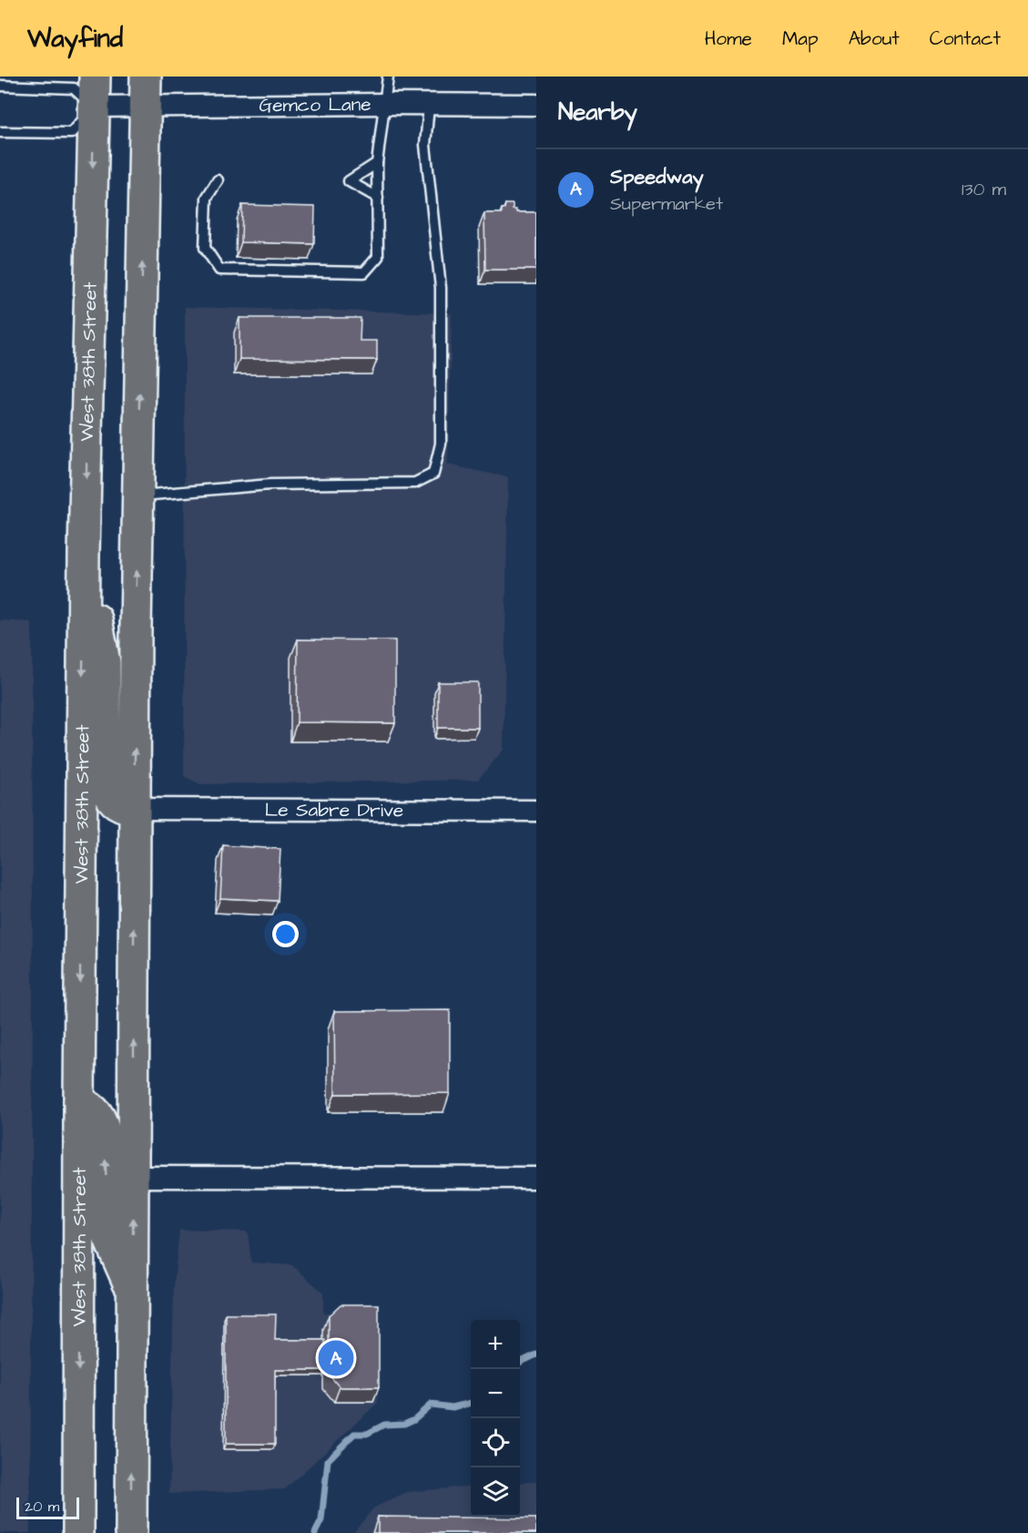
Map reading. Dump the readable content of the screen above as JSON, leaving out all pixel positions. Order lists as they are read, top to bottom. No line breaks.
{"streets":{"main road":["West 38th Street"],"street":["Gemco Lane","Le Sabre Drive"]},"crossings":[["Gemco Lane","West 38th Street"]],"scale_bar":"20 m","page":{"header":"Wayfind","nav":["Home","Map","About","Contact"],"heading":"Nearby","list":[{"mark":"A","name":"Speedway","note":"Supermarket","value":"130 m"}],"map_buttons":["+","−"],"pins":"A","scale":"20 m"}}
